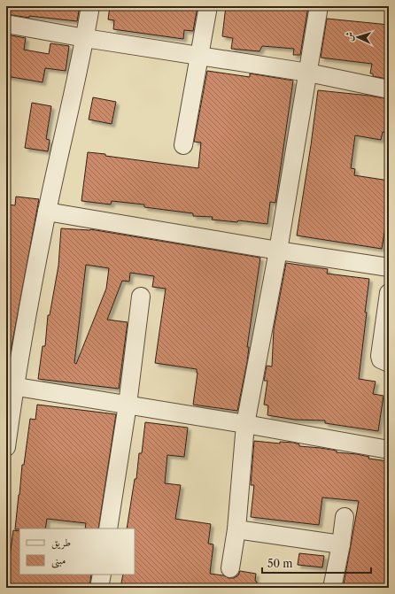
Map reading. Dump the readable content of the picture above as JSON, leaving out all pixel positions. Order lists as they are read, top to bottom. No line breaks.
{"legend":["طريق","مبنى"],"scale_bar":"50 m","north":"left"}
